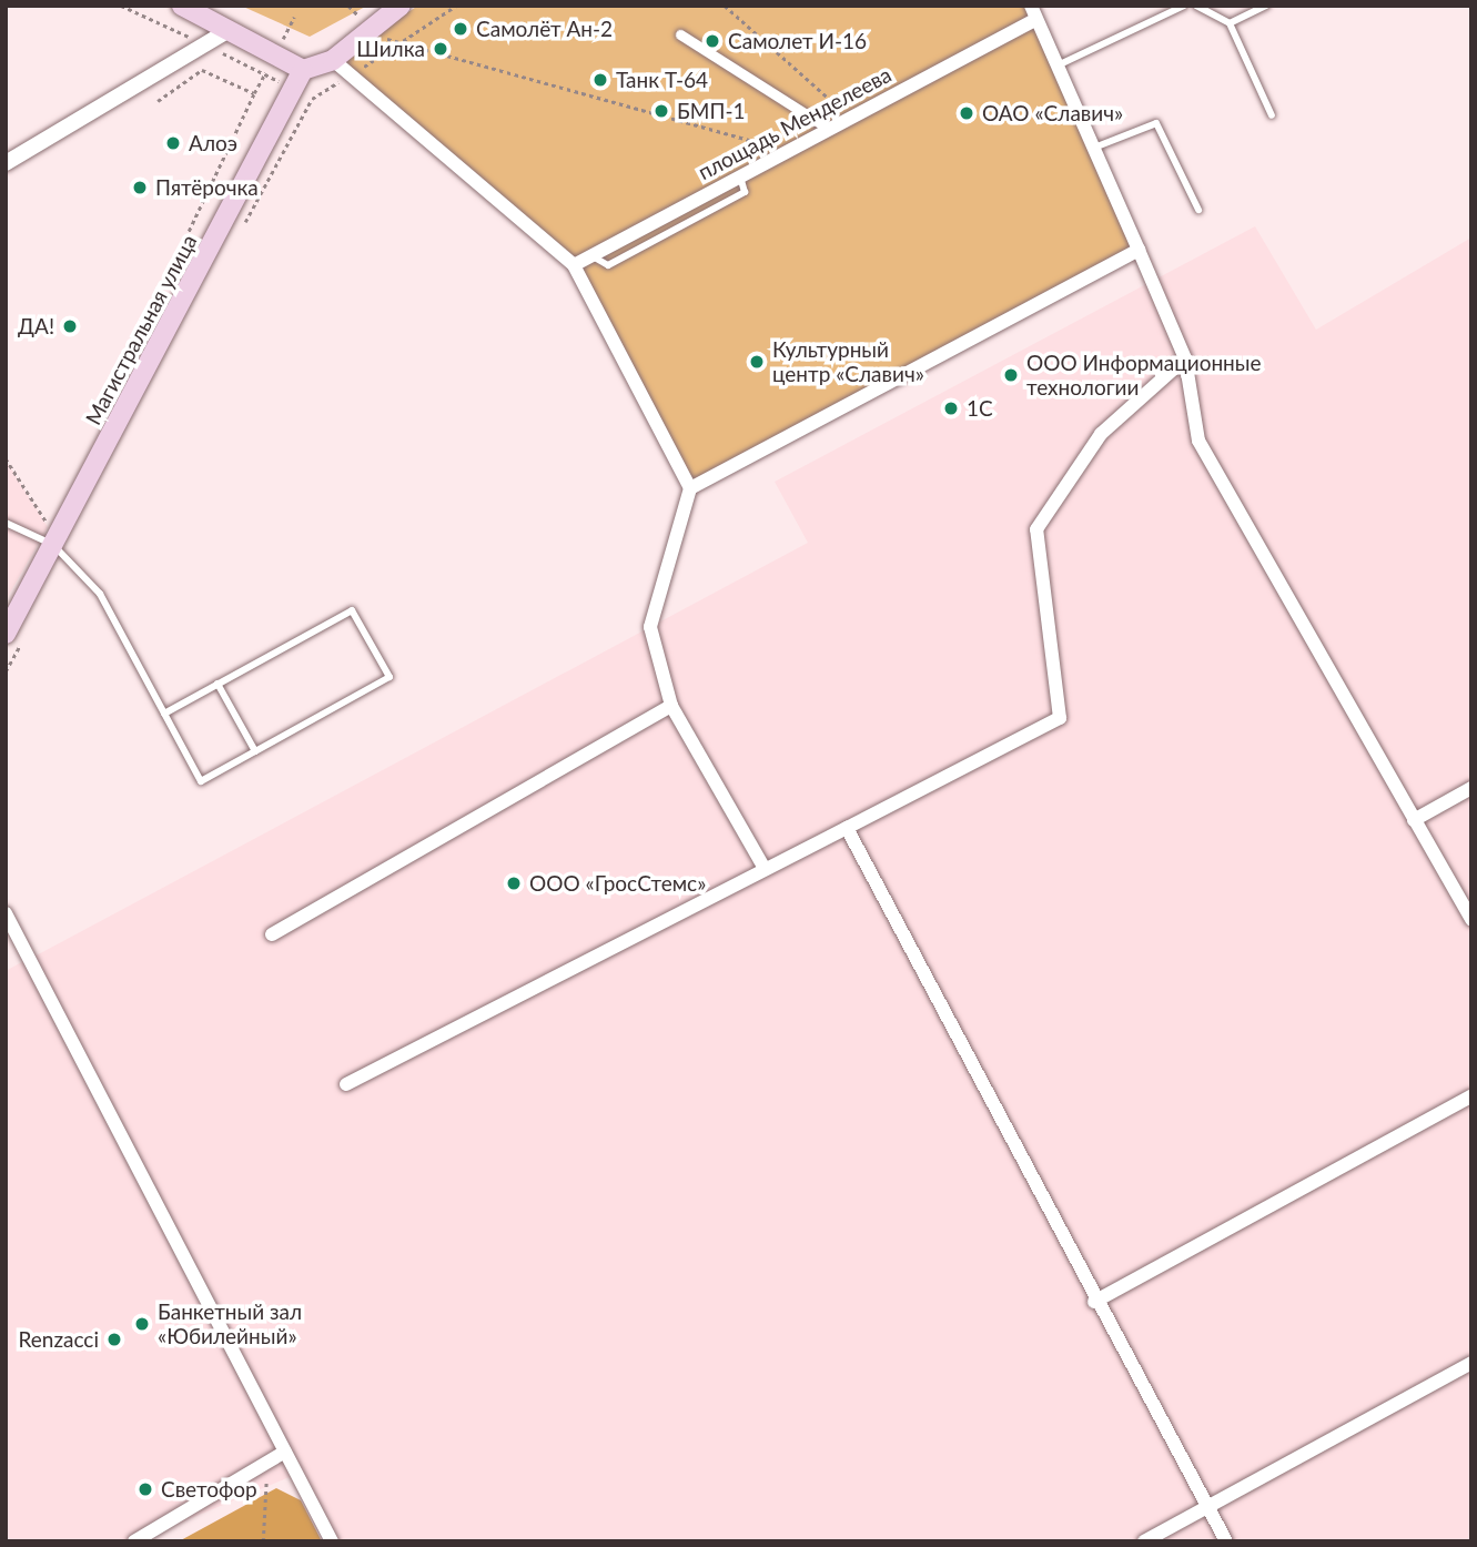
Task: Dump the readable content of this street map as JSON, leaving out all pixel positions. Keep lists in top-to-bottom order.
{
  "streets": {
    "main road": ["Магистральная улица"],
    "street": ["площадь Менделеева"]
  },
  "places": [
    "Самолёт Ан-2",
    "Самолет И-16",
    "Шилка",
    "Танк Т-64",
    "БМП-1",
    "ОАО «Славич»",
    "Алоэ",
    "Пятёрочка",
    "ДА!",
    "Культурный центр «Славич»",
    "ООО Информационные технологии",
    "1С",
    "ООО «ГросСтемс»",
    "Банкетный зал «Юбилейный»",
    "Renzacci",
    "Светофор"
  ]
}
